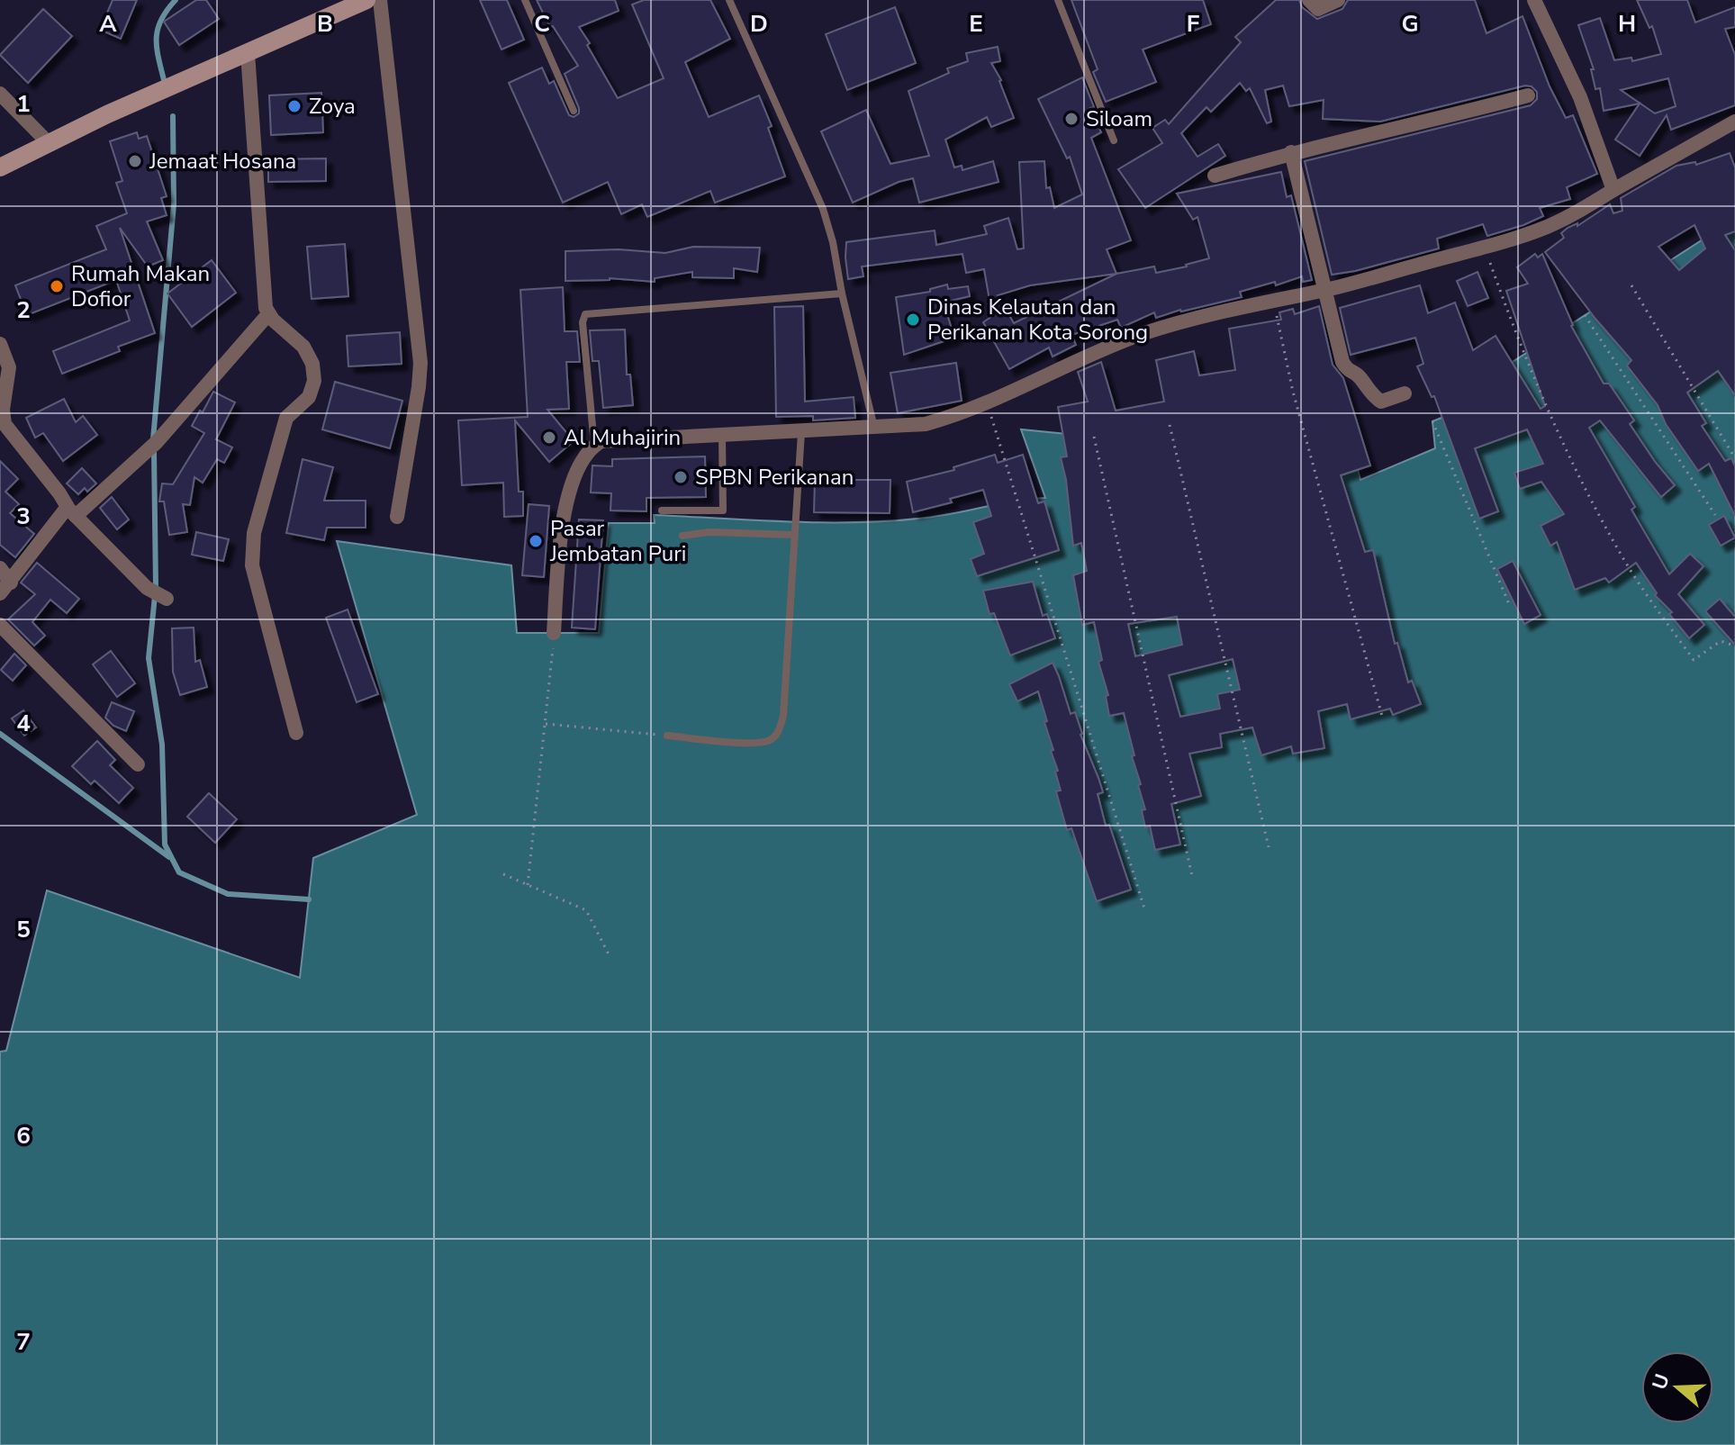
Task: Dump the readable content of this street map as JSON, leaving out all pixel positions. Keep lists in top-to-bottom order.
{
  "places": [
    "Zoya",
    "Siloam",
    "Jemaat Hosana",
    "Rumah Makan Dofior",
    "Dinas Kelautan dan Perikanan Kota Sorong",
    "Al Muhajirin",
    "SPBN Perikanan",
    "Pasar Jembatan Puri"
  ],
  "north": "left",
  "grid": {
    "columns": [
      "A",
      "B",
      "C",
      "D",
      "E",
      "F",
      "G",
      "H"
    ],
    "rows": [
      "1",
      "2",
      "3",
      "4",
      "5",
      "6",
      "7"
    ]
  }
}
